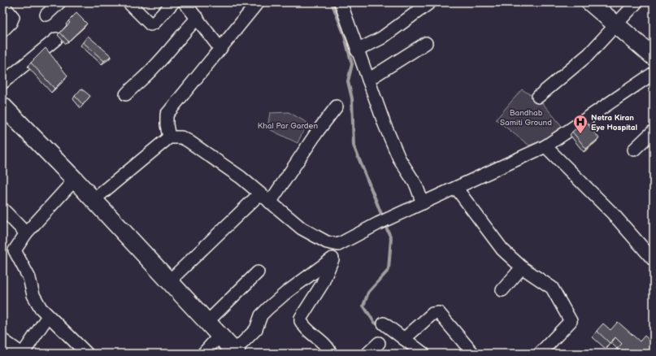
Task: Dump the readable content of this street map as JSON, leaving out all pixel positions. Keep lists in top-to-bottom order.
{
  "parks": ["Bandhab Samiti Ground", "Khal Par Garden"],
  "places": {
    "hospital": ["Netra Kiran Eye Hospital"]
  }
}
